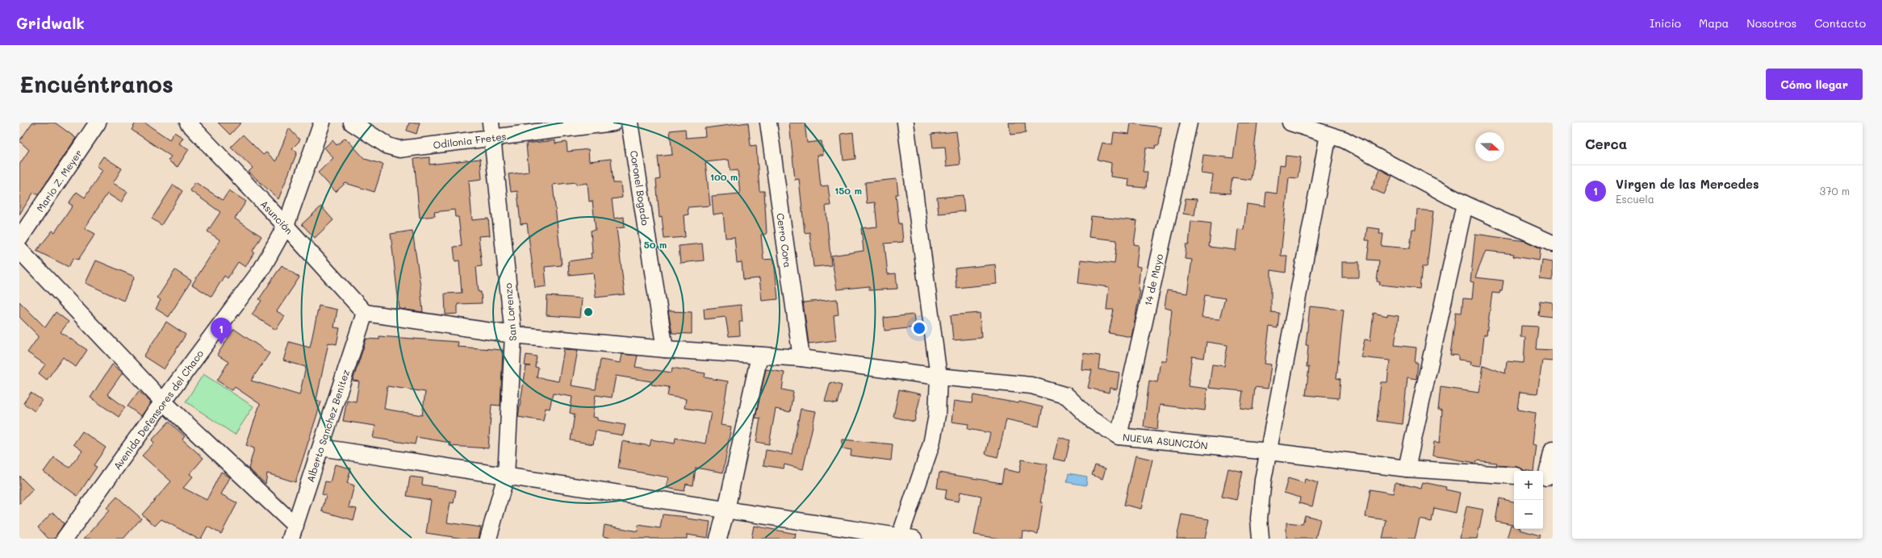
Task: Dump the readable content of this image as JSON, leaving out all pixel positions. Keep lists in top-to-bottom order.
{
  "streets": {
    "street": [
      "Odilonia Fretes",
      "Mario Z. Meyer",
      "Coronel Bogado",
      "Asunción",
      "Cerro Cora",
      "14 de Mayo",
      "San Lorenzo",
      "Avenida Defensores del Chaco",
      "Alberto Sanchez Benitez",
      "NUEVA ASUNCIÓN"
    ]
  },
  "crossings": [
    ["Odilonia Fretes", "San Lorenzo"],
    ["Coronel Bogado", "NUEVA ASUNCIÓN"],
    ["Asunción", "Avenida Defensores del Chaco"],
    ["Asunción", "Alberto Sanchez Benitez"],
    ["Asunción", "NUEVA ASUNCIÓN"],
    ["Cerro Cora", "NUEVA ASUNCIÓN"],
    ["14 de Mayo", "NUEVA ASUNCIÓN"],
    ["San Lorenzo", "NUEVA ASUNCIÓN"],
    ["Alberto Sanchez Benitez", "NUEVA ASUNCIÓN"]
  ],
  "north": "right",
  "page": {
    "header": "Gridwalk",
    "nav": [
      "Inicio",
      "Mapa",
      "Nosotros",
      "Contacto"
    ],
    "buttons": "Cómo llegar",
    "title": "Encuéntranos",
    "heading": "Cerca",
    "list": [
      {
        "mark": "1",
        "name": "Virgen de las Mercedes",
        "note": "Escuela",
        "value": "370 m"
      }
    ],
    "pins": "1",
    "map_buttons": ["+", "−"]
  },
  "rings": ["100 m", "150 m", "50 m"]
}
